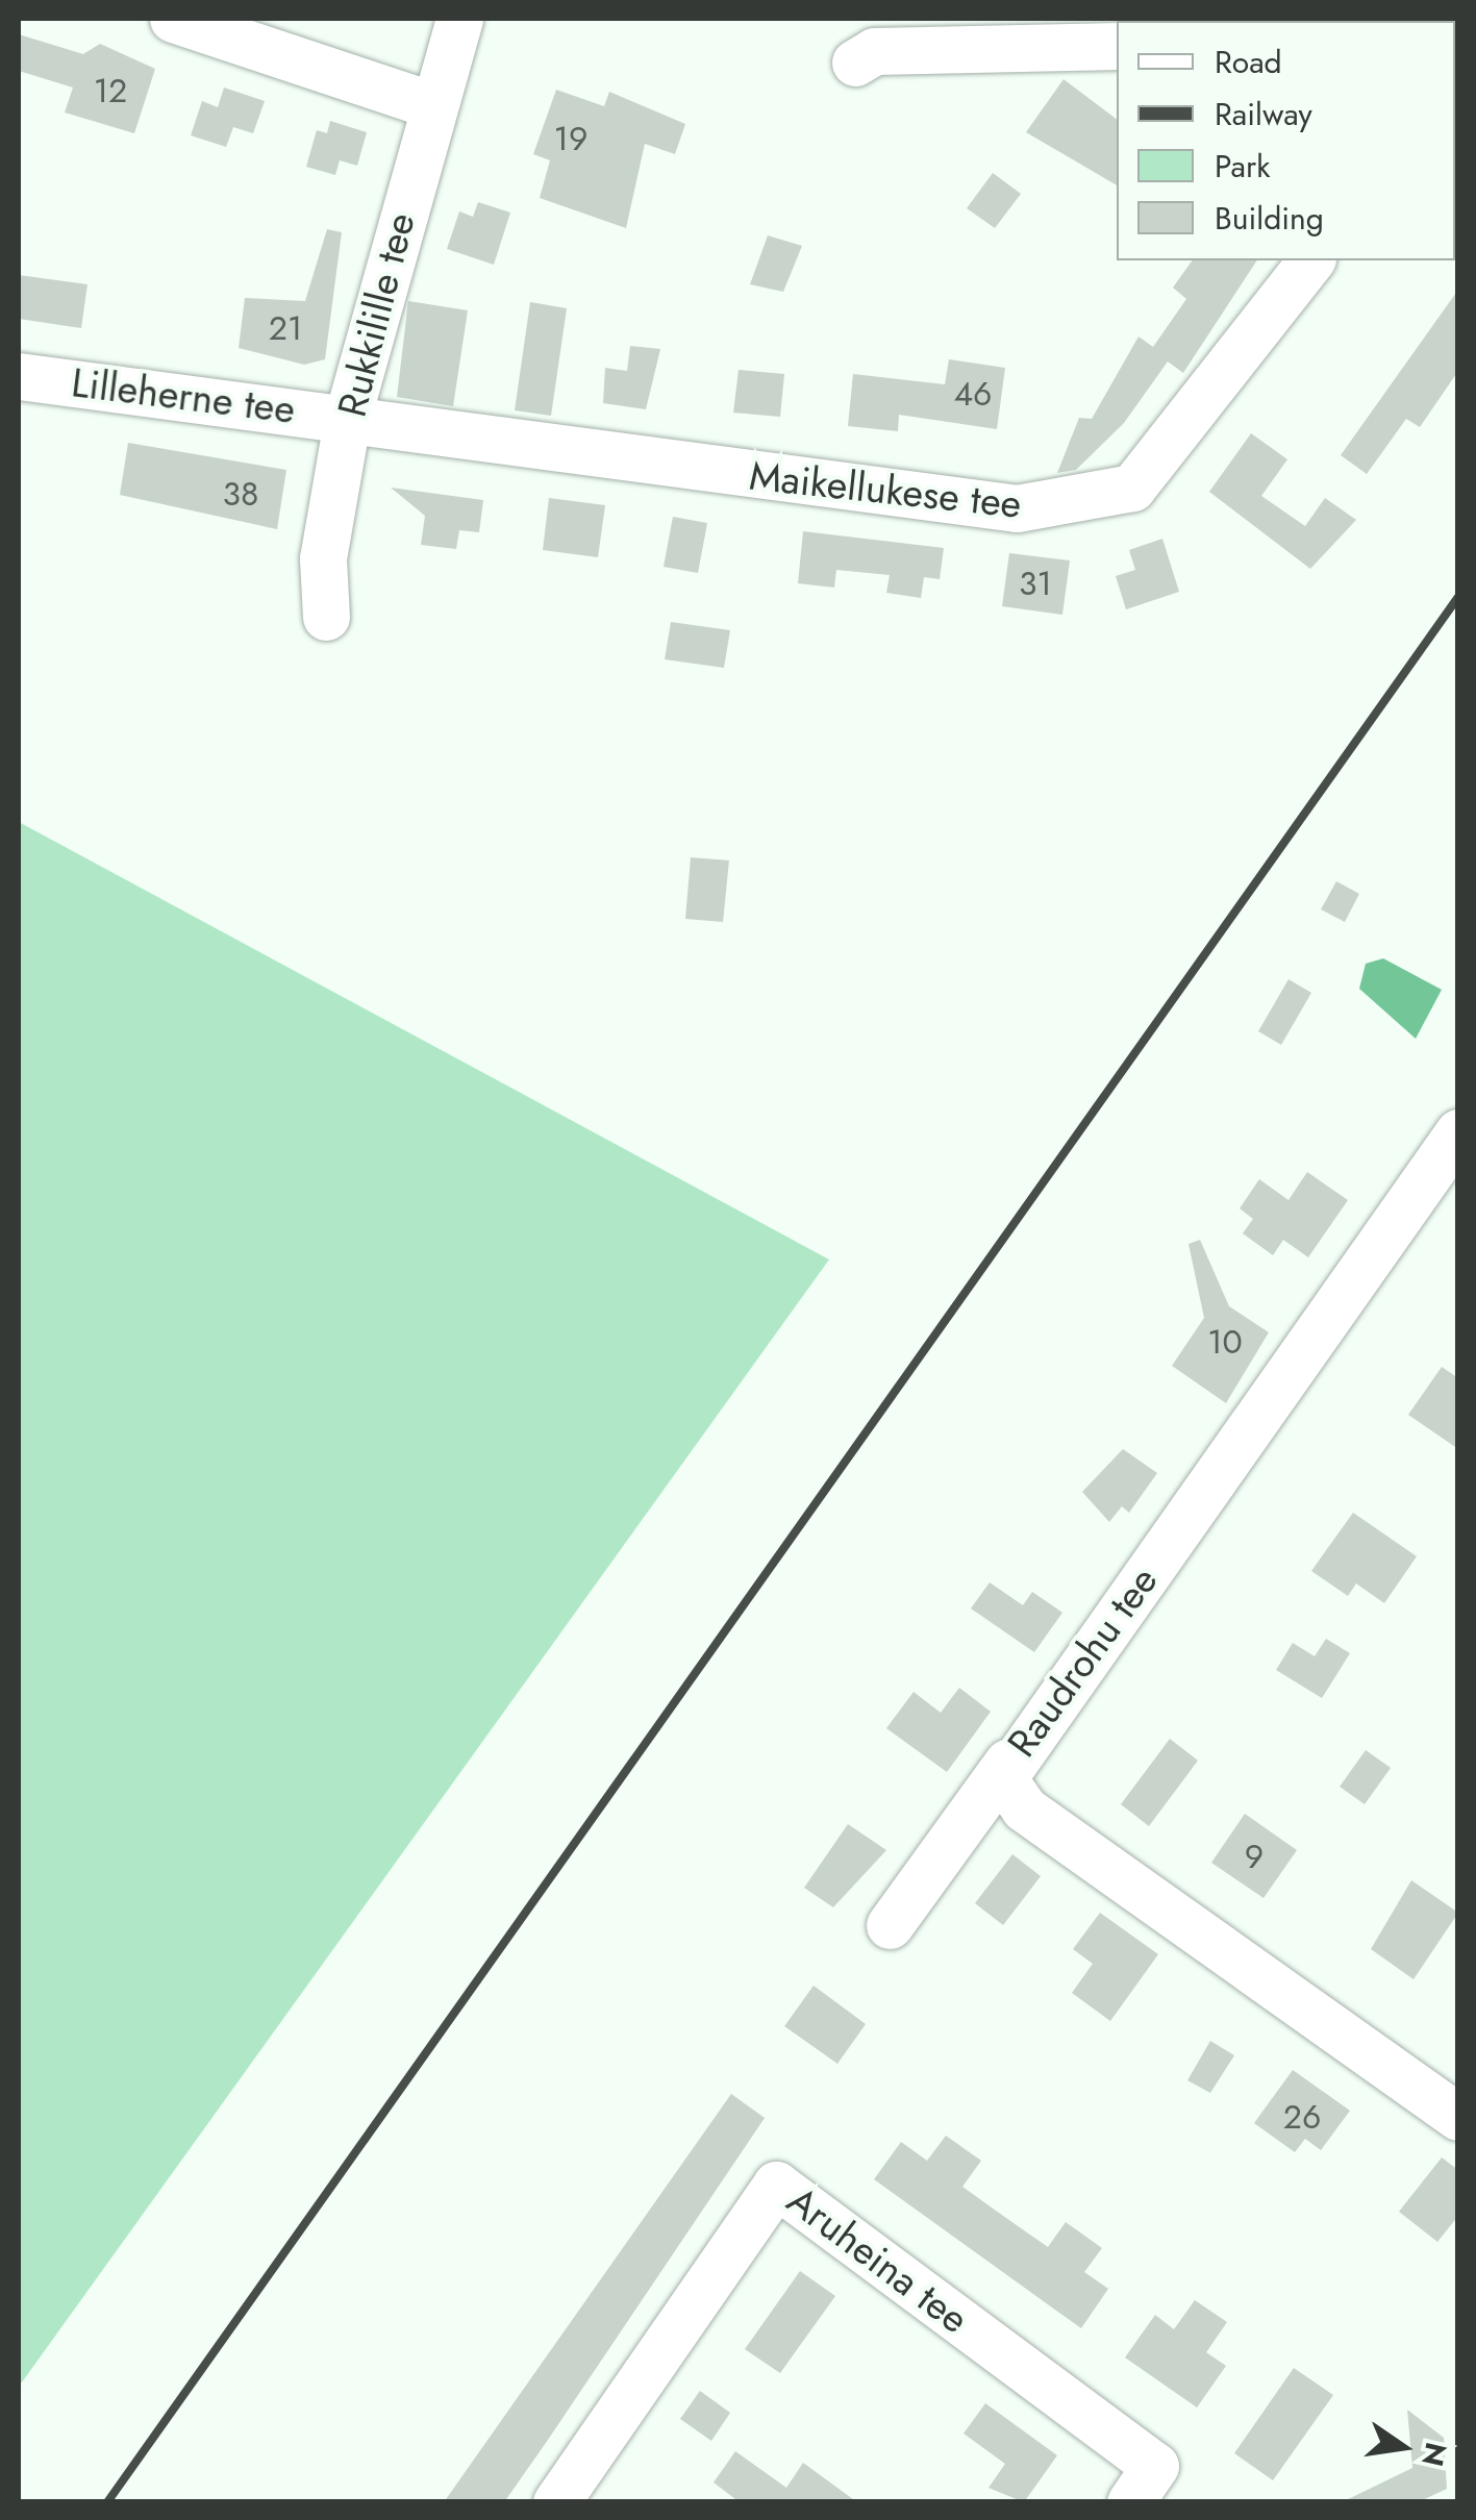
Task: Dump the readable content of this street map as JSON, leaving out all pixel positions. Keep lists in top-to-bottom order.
{
  "streets": {
    "street": [
      "Rukkilille tee",
      "Lilleherne tee",
      "Maikellukese tee",
      "Raudrohu tee",
      "Aruheina tee"
    ]
  },
  "crossings": [
    ["Rukkilille tee", "Lilleherne tee"],
    ["Rukkilille tee", "Maikellukese tee"],
    ["Lilleherne tee", "Maikellukese tee"]
  ],
  "house_numbers": [
    "12",
    "19",
    "21",
    "46",
    "38",
    "31",
    "10",
    "9",
    "26"
  ],
  "legend": [
    "Road",
    "Railway",
    "Park",
    "Building"
  ],
  "north": "right"
}
